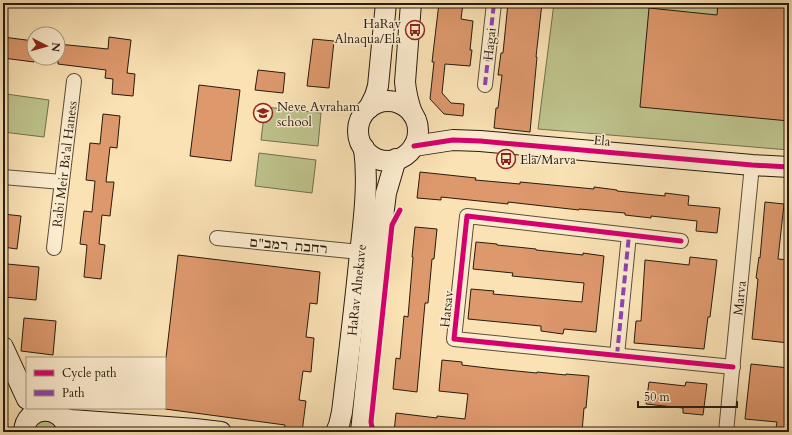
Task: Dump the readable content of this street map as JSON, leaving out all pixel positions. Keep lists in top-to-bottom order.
{
  "streets": {
    "main road": ["Ela", "HaRav Alnekave"],
    "street": [
      "Hagai",
      "Rabi Meir Ba'al Haness",
      "רחבת רמב\"ם",
      "Marva",
      "Hatsav"
    ]
  },
  "crossings": [
    ["Ela", "HaRav Alnekave"],
    ["Ela", "Marva"],
    ["רחבת רמב\"ם", "HaRav Alnekave"],
    ["Marva", "Hatsav"]
  ],
  "places": {
    "bus stop": ["HaRav Alnaqua/Ela", "Ela/Marva"],
    "school or university": ["Neve Avraham school"]
  },
  "legend": ["Cycle path", "Path"],
  "scale_bar": "50 m",
  "north": "right"
}
